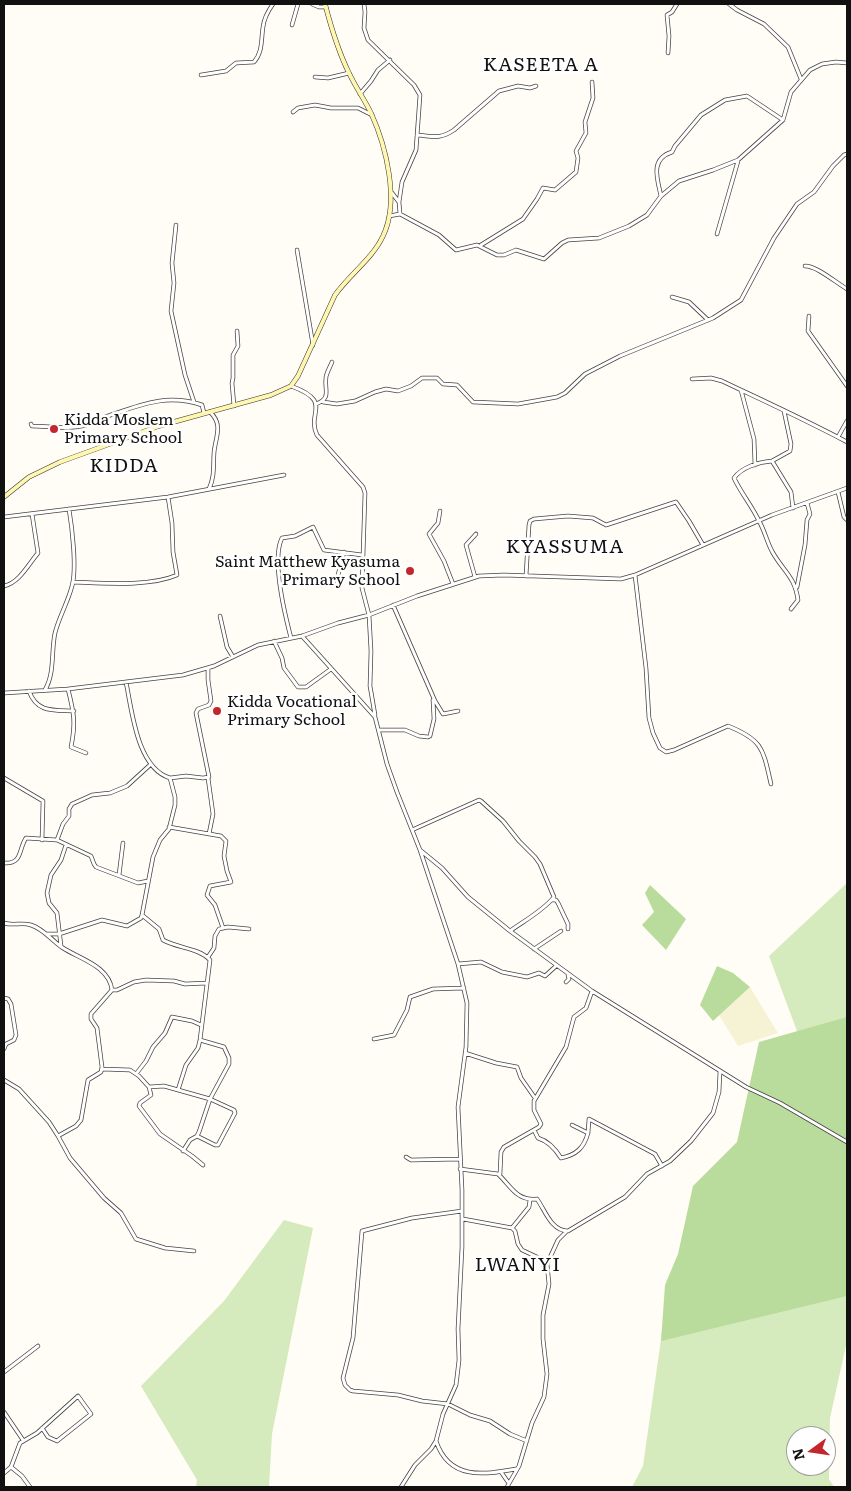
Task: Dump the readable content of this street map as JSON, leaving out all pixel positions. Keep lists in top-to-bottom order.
{
  "districts": [
    "KASEETA A",
    "KIDDA",
    "KYASSUMA",
    "LWANYI"
  ],
  "places": ["Kidda Moslem Primary School", "Saint Matthew Kyasuma Primary School", "Kidda Vocational Primary School"],
  "north": "left"
}
